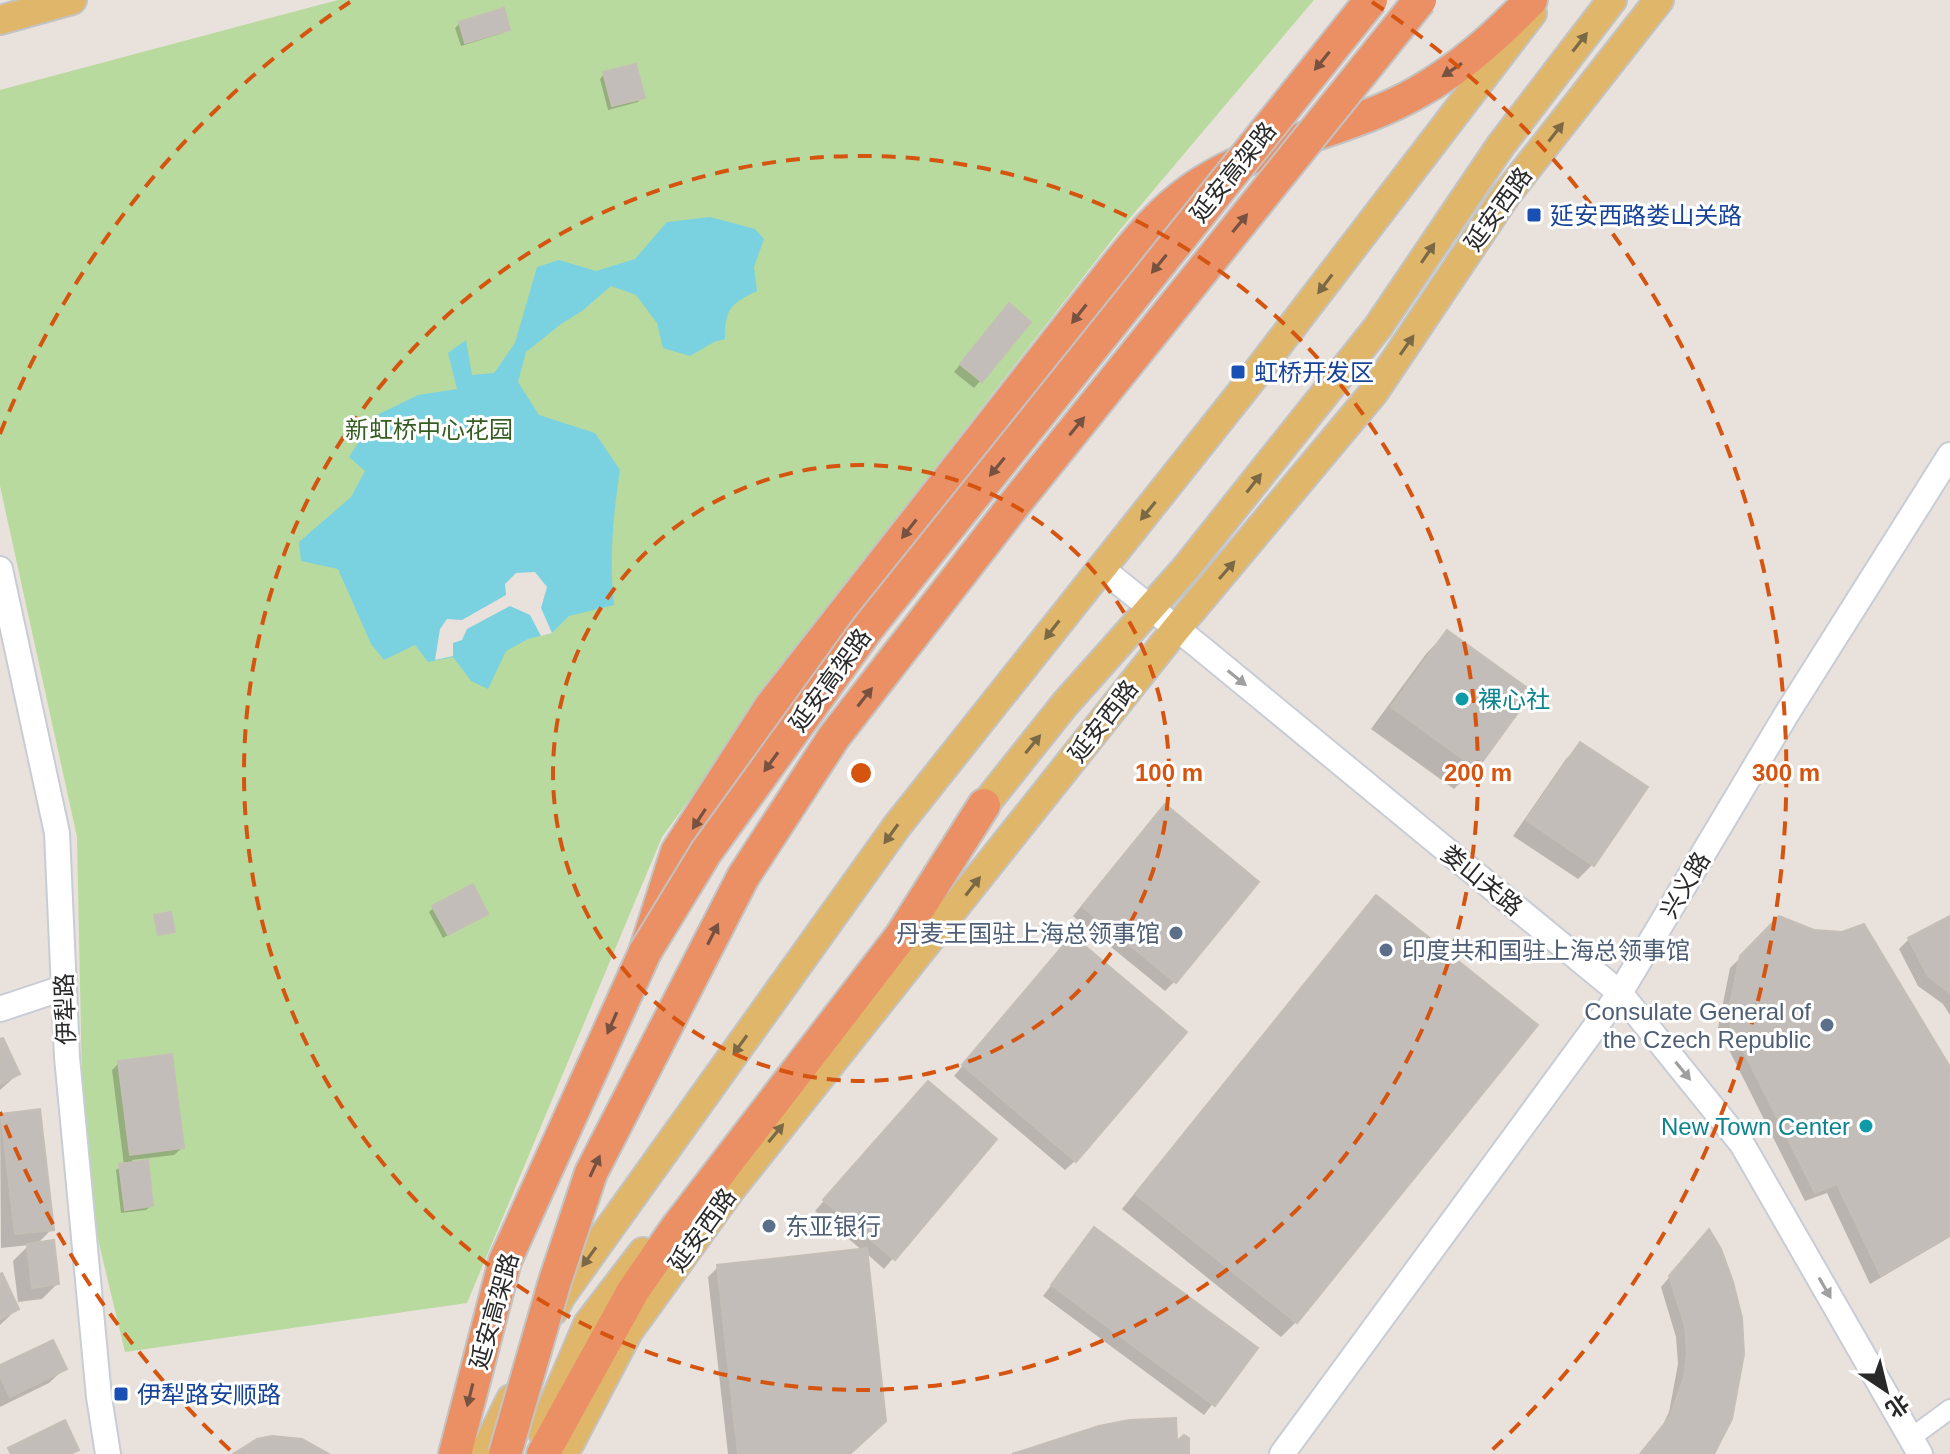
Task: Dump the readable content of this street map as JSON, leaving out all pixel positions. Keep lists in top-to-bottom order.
{
  "streets": {
    "highway": ["延安高架路"],
    "main road": ["延安西路"],
    "street": ["娄山关路", "兴义路", "伊犁路"]
  },
  "crossings": [
    ["延安西路", "娄山关路"],
    ["娄山关路", "兴义路"]
  ],
  "one_way": ["娄山关路"],
  "parks": ["新虹桥中心花园"],
  "places": {
    "transit": ["延安西路娄山关路", "虹桥开发区", "伊犁路安顺路"],
    "other": [
      "裸心社",
      "丹麦王国驻上海总领事馆",
      "印度共和国驻上海总领事馆",
      "Consulate General of the Czech Republic",
      "New Town Center",
      "东亚银行"
    ]
  },
  "north": "bottom right",
  "rings": ["100 m", "200 m", "300 m"]
}
